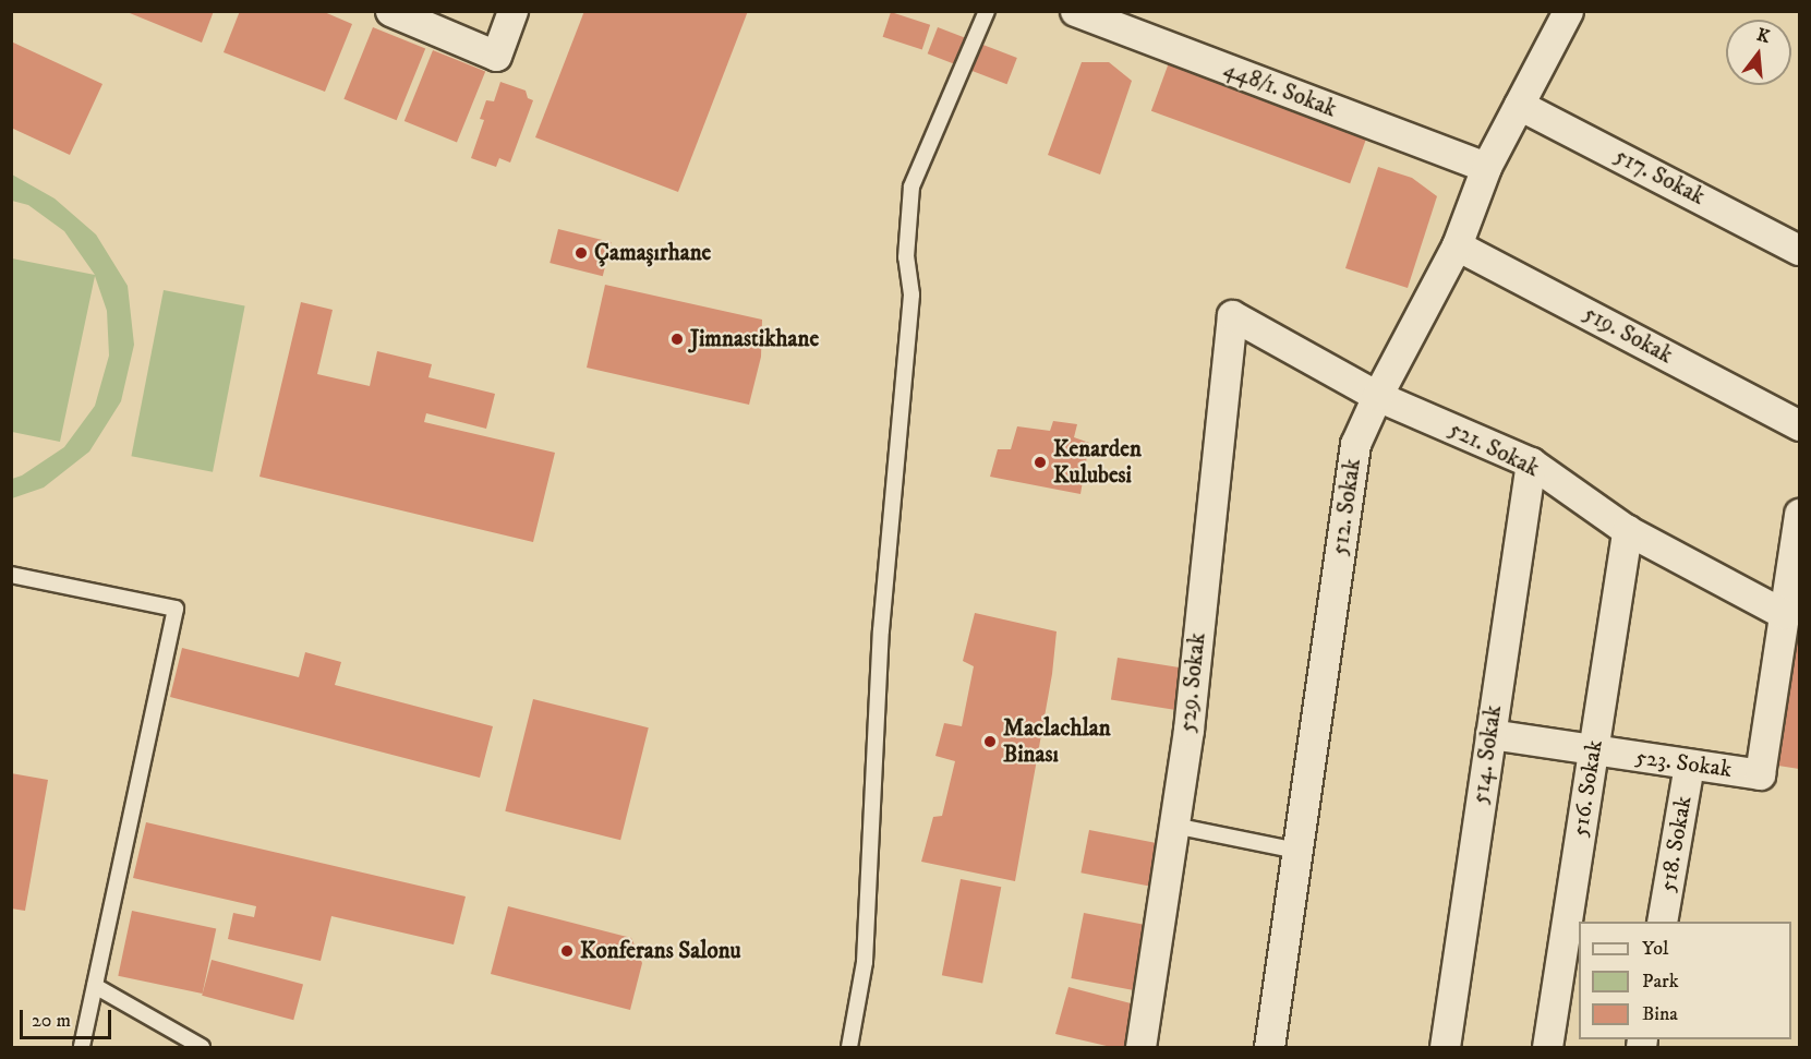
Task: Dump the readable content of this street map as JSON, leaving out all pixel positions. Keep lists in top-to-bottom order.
{
  "streets": {
    "street": [
      "448/1. Sokak",
      "517. Sokak",
      "519. Sokak",
      "521. Sokak",
      "512. Sokak",
      "529. Sokak",
      "514. Sokak",
      "523. Sokak",
      "516. Sokak",
      "518. Sokak"
    ]
  },
  "crossings": [
    ["448/1. Sokak", "512. Sokak"],
    ["517. Sokak", "512. Sokak"],
    ["519. Sokak", "512. Sokak"],
    ["521. Sokak", "512. Sokak"],
    ["521. Sokak", "529. Sokak"],
    ["521. Sokak", "514. Sokak"],
    ["521. Sokak", "523. Sokak"],
    ["521. Sokak", "516. Sokak"],
    ["514. Sokak", "523. Sokak"],
    ["523. Sokak", "516. Sokak"],
    ["523. Sokak", "518. Sokak"]
  ],
  "places": [
    "Çamaşırhane",
    "Jimnastikhane",
    "Kenarden Kulubesi",
    "Maclachlan Binası",
    "Konferans Salonu"
  ],
  "legend": ["Yol", "Park", "Bina"],
  "scale_bar": "20 m",
  "north": "top"
}
